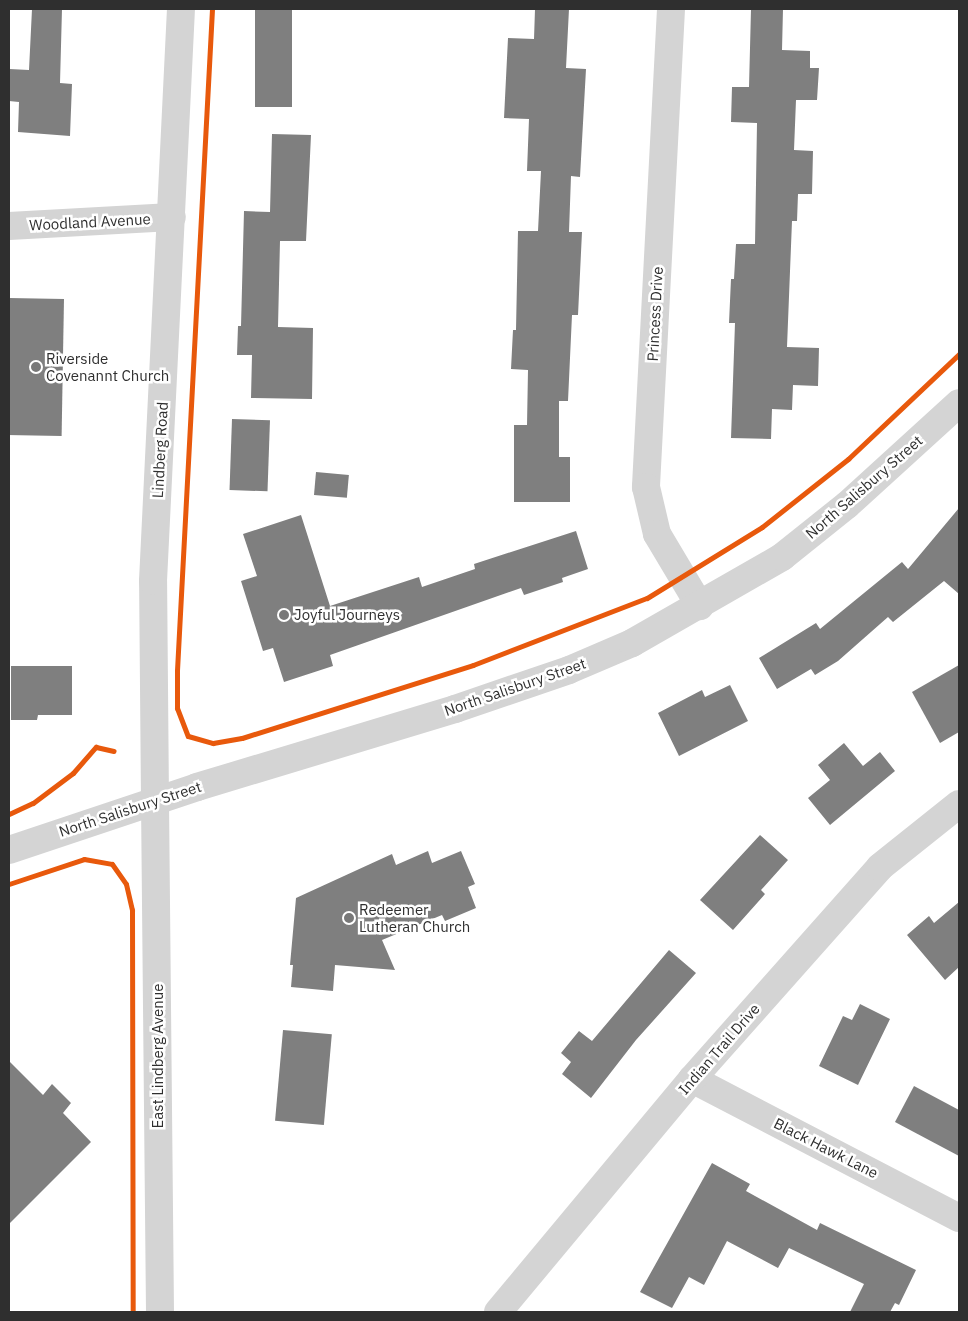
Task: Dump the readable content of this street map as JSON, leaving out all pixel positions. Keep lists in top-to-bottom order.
{
  "streets": {
    "street": [
      "Woodland Avenue",
      "Princess Drive",
      "Lindberg Road",
      "North Salisbury Street",
      "Indian Trail Drive",
      "East Lindberg Avenue",
      "Black Hawk Lane"
    ]
  },
  "crossings": [
    ["Woodland Avenue", "Lindberg Road"],
    ["Princess Drive", "North Salisbury Street"],
    ["Lindberg Road", "North Salisbury Street"],
    ["Lindberg Road", "East Lindberg Avenue"],
    ["North Salisbury Street", "East Lindberg Avenue"],
    ["Indian Trail Drive", "Black Hawk Lane"]
  ],
  "places": ["Riverside Covenannt Church", "Joyful Journeys", "Redeemer Lutheran Church"]
}
